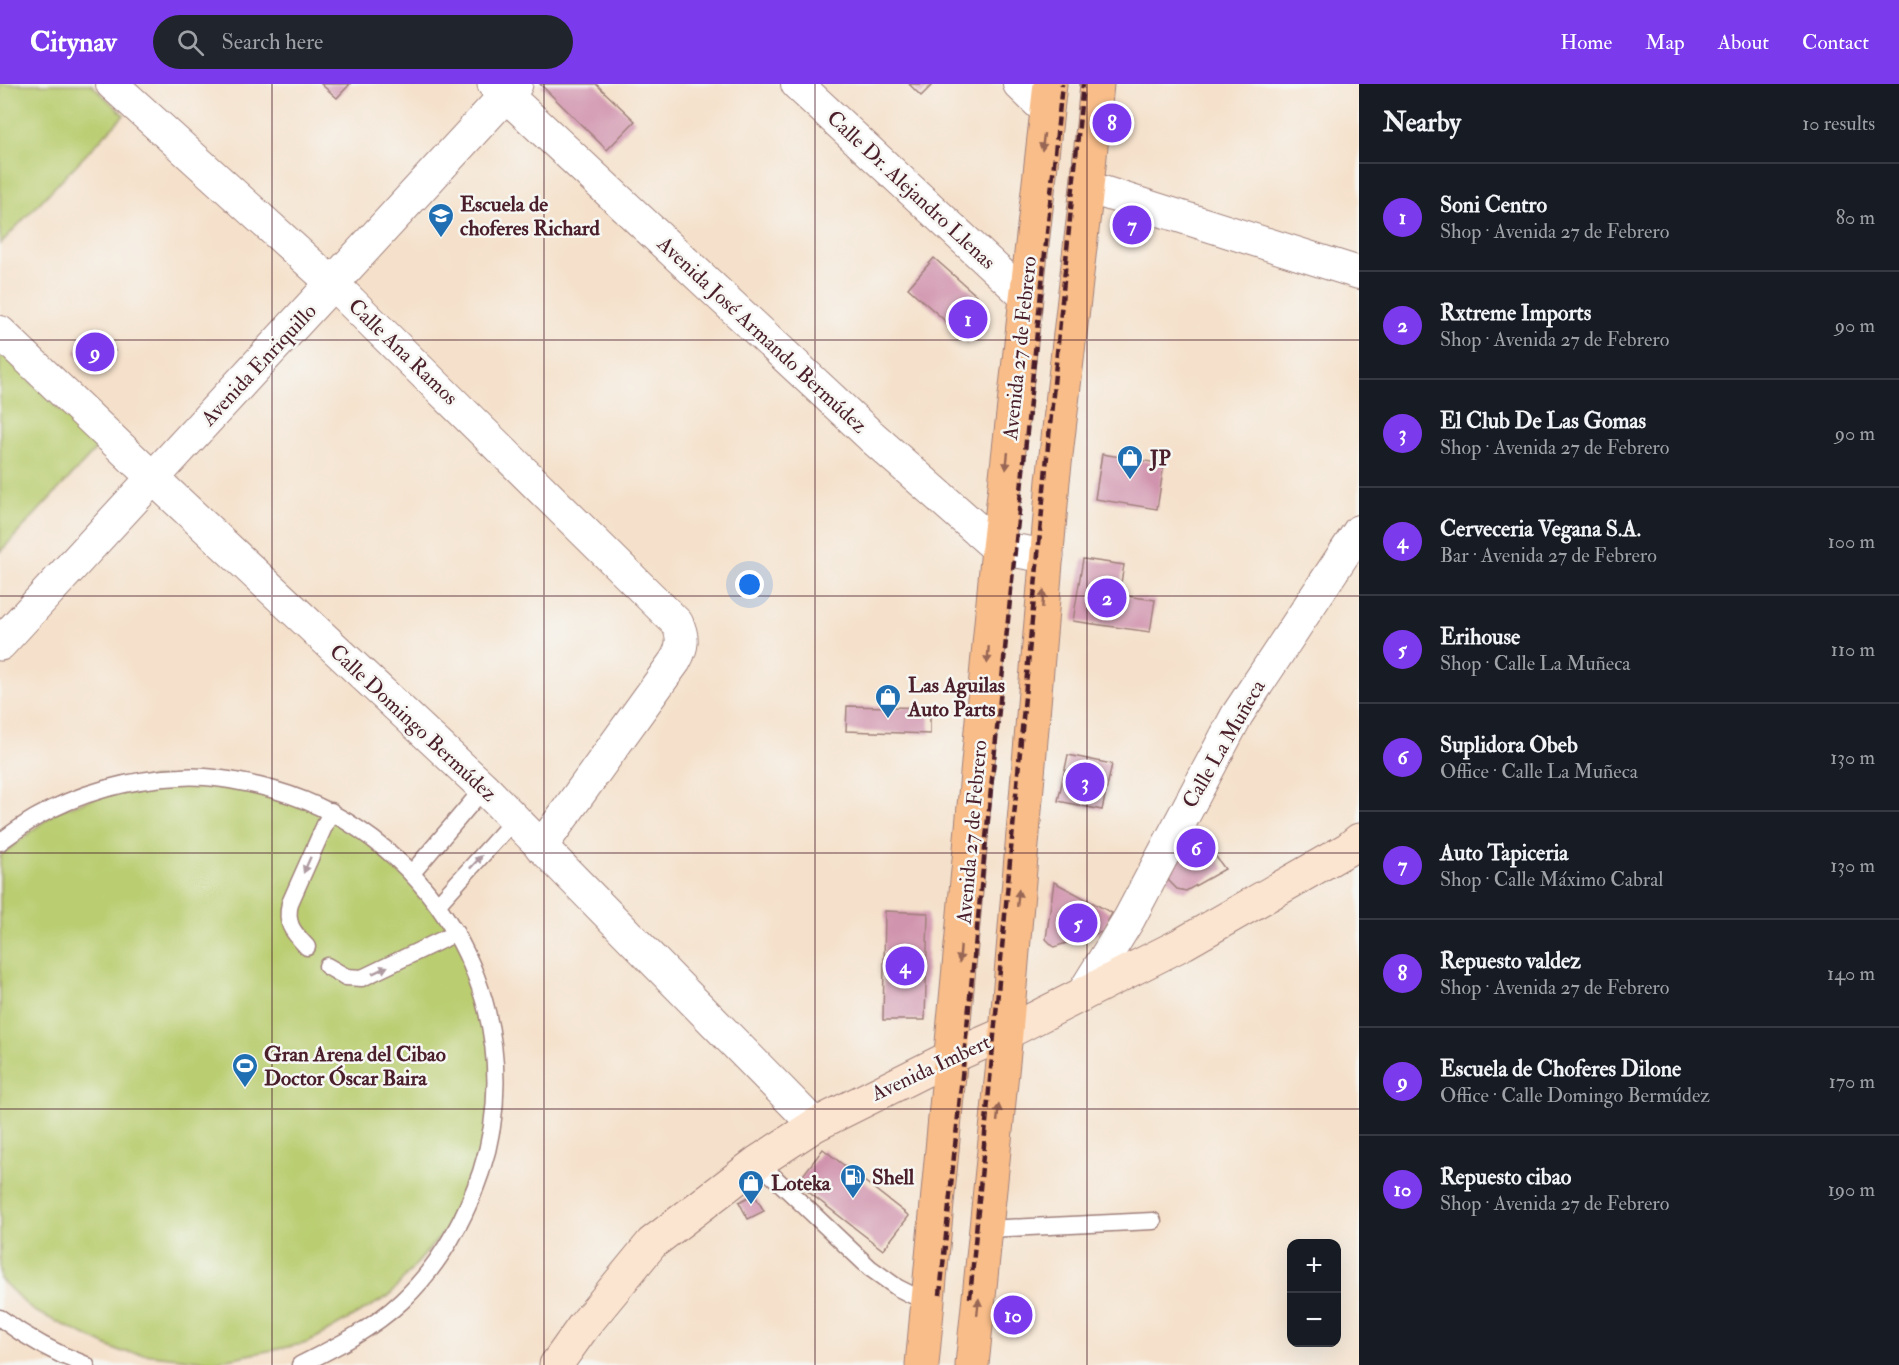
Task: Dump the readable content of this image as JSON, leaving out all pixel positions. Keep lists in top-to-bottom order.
{
  "streets": {
    "main road": ["Avenida 27 de Febrero", "Avenida Imbert"],
    "street": [
      "Calle Dr. Alejandro Llenas",
      "Avenida José Armando Bermúdez",
      "Calle Ana Ramos",
      "Avenida Enriquillo",
      "Calle Domingo Bermúdez",
      "Calle La Muñeca"
    ]
  },
  "crossings": [
    ["Calle Dr. Alejandro Llenas", "Avenida 27 de Febrero"],
    ["Avenida José Armando Bermúdez", "Avenida 27 de Febrero"],
    ["Avenida José Armando Bermúdez", "Avenida Enriquillo"],
    ["Avenida 27 de Febrero", "Avenida Imbert"],
    ["Calle Ana Ramos", "Avenida Enriquillo"],
    ["Calle Ana Ramos", "Calle Domingo Bermúdez"],
    ["Avenida Enriquillo", "Calle Domingo Bermúdez"],
    ["Calle Domingo Bermúdez", "Avenida Imbert"],
    ["Calle La Muñeca", "Avenida Imbert"]
  ],
  "places": {
    "school or university": ["Escuela de choferes Richard"],
    "shop": ["JP", "Las Aguilas Auto Parts", "Loteka"],
    "sports": ["Gran Arena del Cibao Doctor Óscar Baira"],
    "fuel station": ["Shell"]
  },
  "page": {
    "header": "Citynav",
    "search": "Search here",
    "nav": [
      "Home",
      "Map",
      "About",
      "Contact"
    ],
    "heading": ["Nearby", "10 results"],
    "pins": [
      "8",
      "7",
      "1",
      "9",
      "2",
      "3",
      "6",
      "5",
      "4",
      "10"
    ],
    "list": [
      {
        "mark": "1",
        "name": "Soni Centro",
        "note": "Shop · Avenida 27 de Febrero",
        "value": "80 m"
      },
      {
        "mark": "2",
        "name": "Rxtreme Imports",
        "note": "Shop · Avenida 27 de Febrero",
        "value": "90 m"
      },
      {
        "mark": "3",
        "name": "El Club De Las Gomas",
        "note": "Shop · Avenida 27 de Febrero",
        "value": "90 m"
      },
      {
        "mark": "4",
        "name": "Cerveceria Vegana S.A.",
        "note": "Bar · Avenida 27 de Febrero",
        "value": "100 m"
      },
      {
        "mark": "5",
        "name": "Erihouse",
        "note": "Shop · Calle La Muñeca",
        "value": "110 m"
      },
      {
        "mark": "6",
        "name": "Suplidora Obeb",
        "note": "Office · Calle La Muñeca",
        "value": "130 m"
      },
      {
        "mark": "7",
        "name": "Auto Tapiceria",
        "note": "Shop · Calle Máximo Cabral",
        "value": "130 m"
      },
      {
        "mark": "8",
        "name": "Repuesto valdez",
        "note": "Shop · Avenida 27 de Febrero",
        "value": "140 m"
      },
      {
        "mark": "9",
        "name": "Escuela de Choferes Dilone",
        "note": "Office · Calle Domingo Bermúdez",
        "value": "170 m"
      },
      {
        "mark": "10",
        "name": "Repuesto cibao",
        "note": "Shop · Avenida 27 de Febrero",
        "value": "190 m"
      }
    ],
    "map_buttons": ["+", "−"]
  }
}
